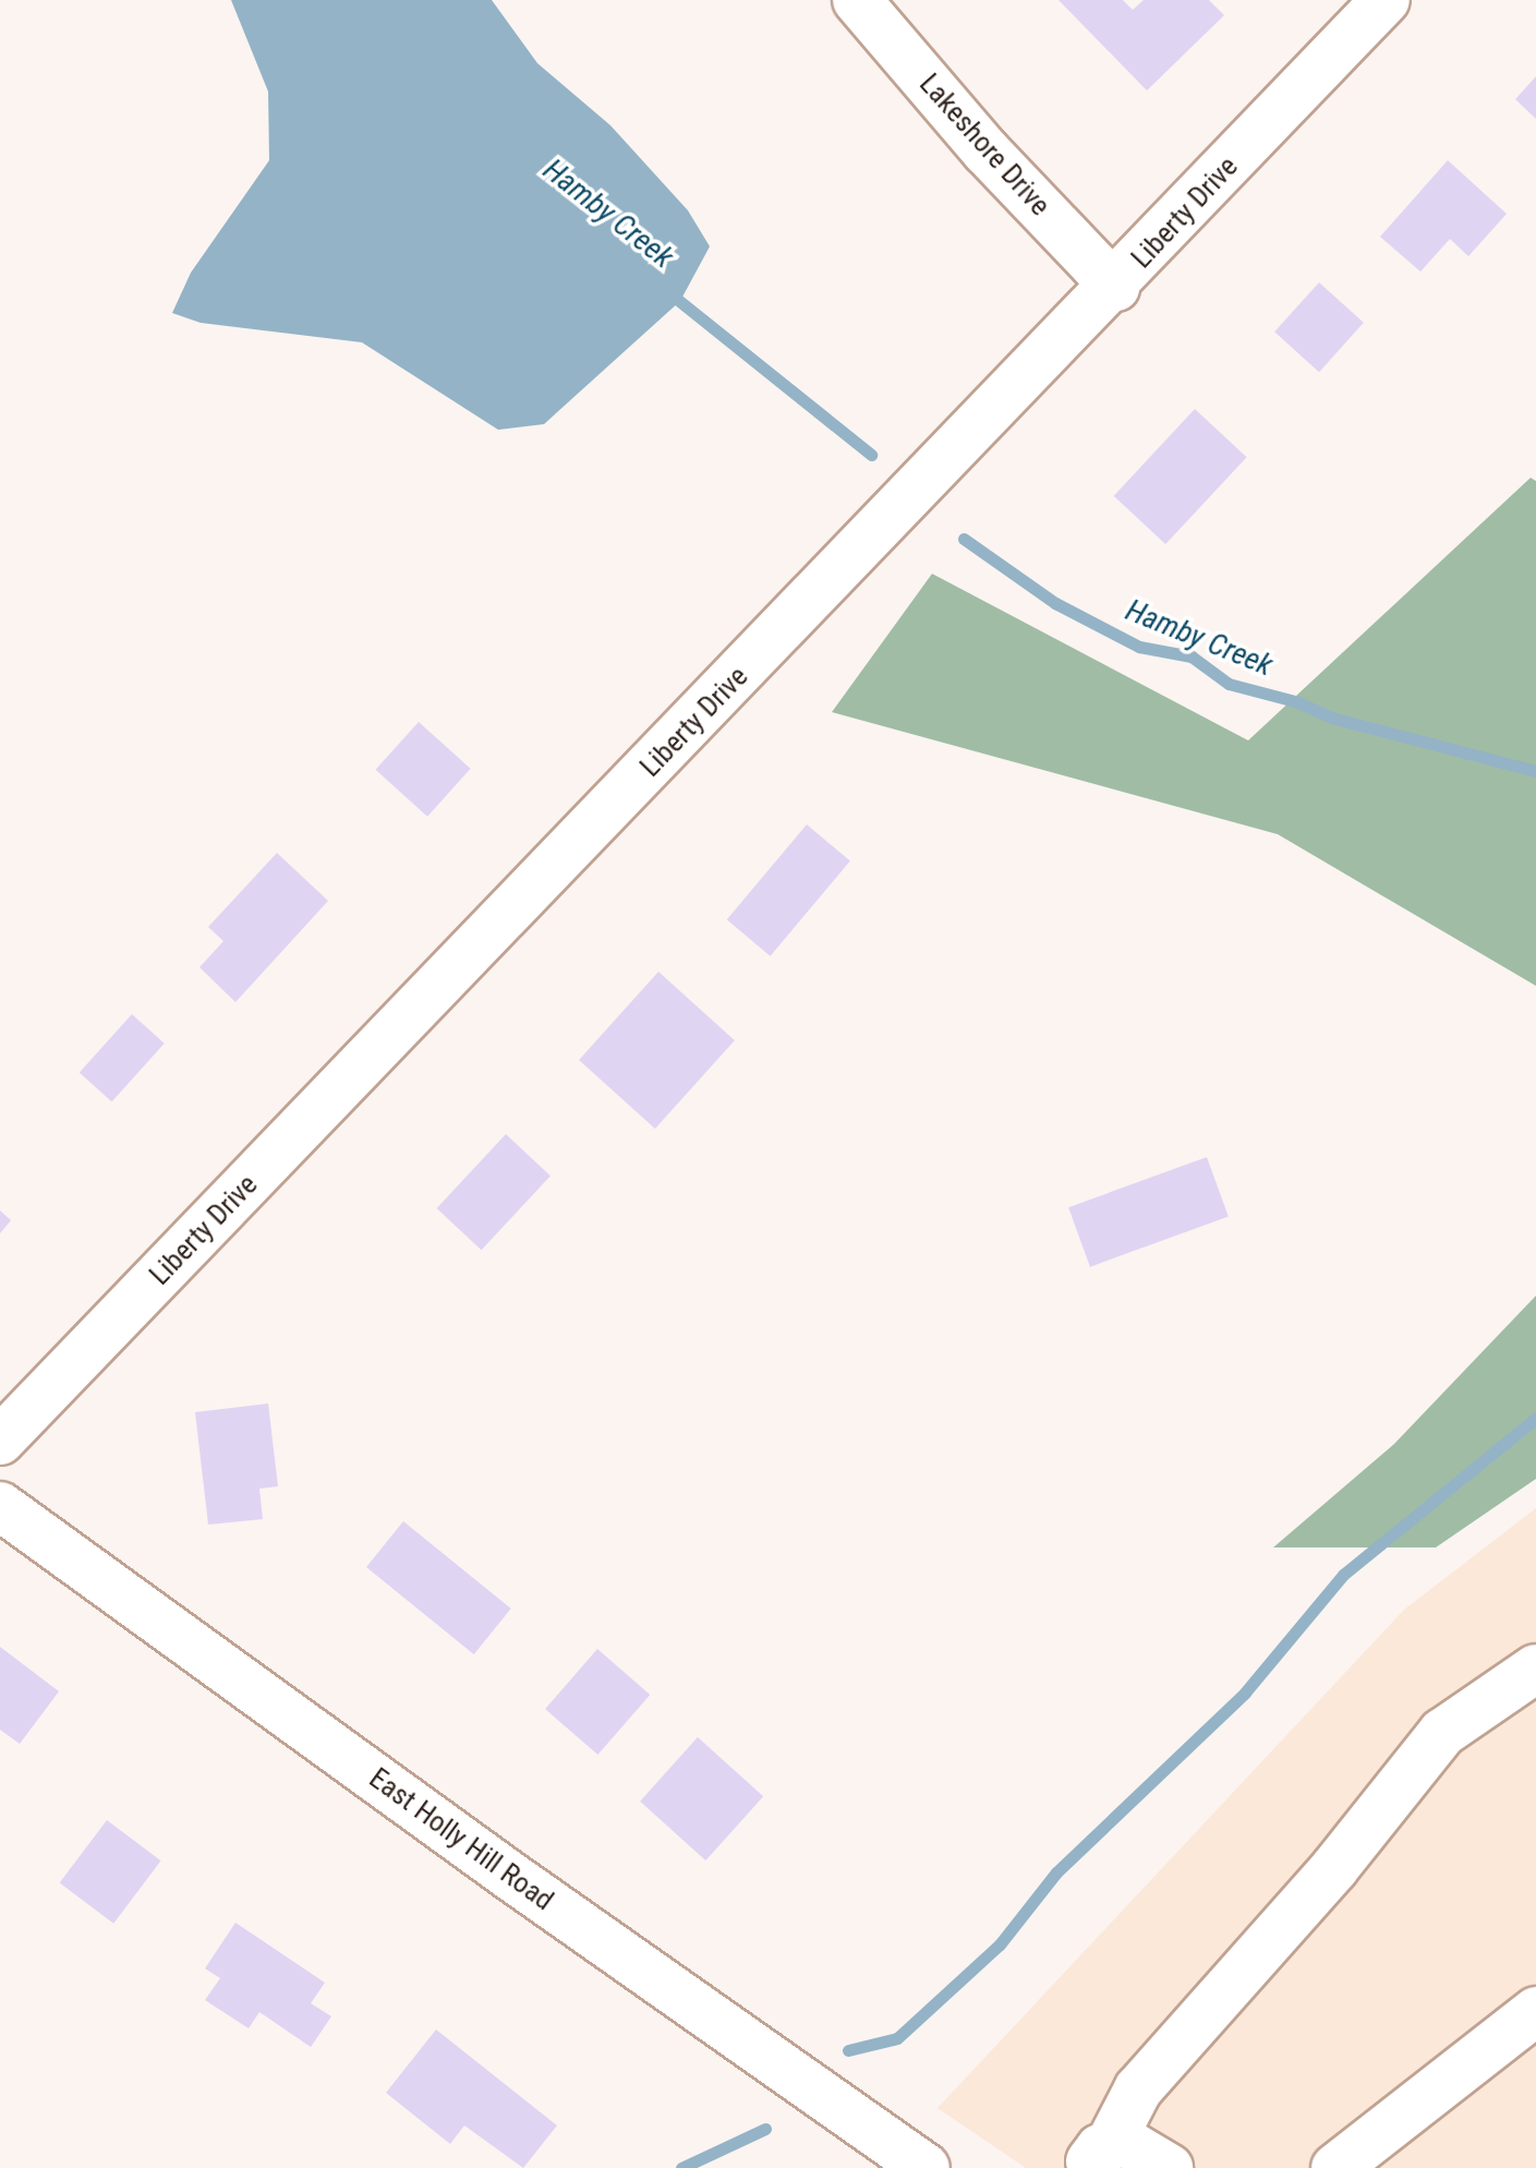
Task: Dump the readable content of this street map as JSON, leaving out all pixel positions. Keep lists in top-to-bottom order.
{
  "streets": {
    "street": ["Lakeshore Drive", "Liberty Drive", "East Holly Hill Road"]
  },
  "crossings": [
    ["Lakeshore Drive", "Liberty Drive"]
  ],
  "water": ["Hamby Creek"]
}
